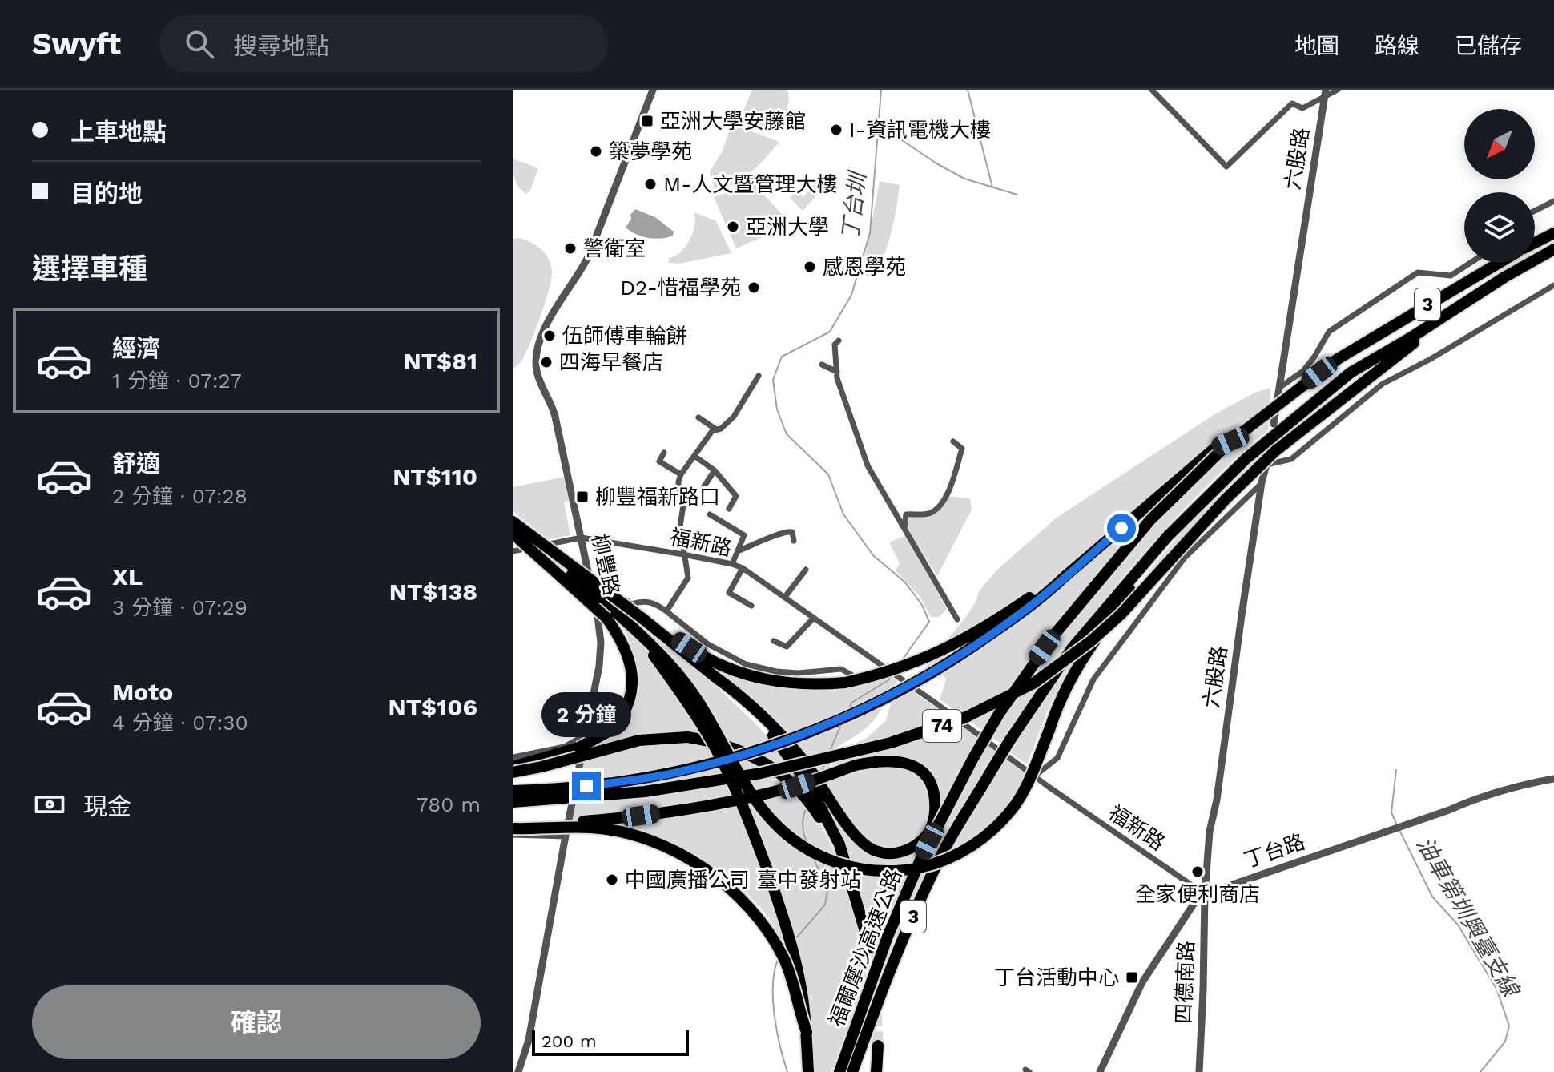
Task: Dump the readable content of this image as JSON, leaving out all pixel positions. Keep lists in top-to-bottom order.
{
  "streets": {
    "highway": ["3", "74", "福爾摩沙高速公路"],
    "street": [
      "六股路",
      "福新路",
      "柳豐路",
      "丁台路",
      "四德南路"
    ]
  },
  "crossings": [
    ["六股路", "福新路"],
    ["六股路", "丁台路"],
    ["六股路", "四德南路"],
    ["福新路", "柳豐路"],
    ["福新路", "丁台路"],
    ["福新路", "四德南路"],
    ["74", "福爾摩沙高速公路"],
    ["丁台路", "四德南路"]
  ],
  "water": ["丁台圳", "油車第圳興臺支線"],
  "places": {
    "transit": ["亞洲大學安藤館", "柳豐福新路口", "丁台活動中心"],
    "other": [
      "I-資訊電機大樓",
      "築夢學苑",
      "M-人文暨管理大樓",
      "亞洲大學",
      "警衛室",
      "感恩學苑",
      "D2-惜福學苑",
      "伍師傅車輪餅",
      "四海早餐店",
      "全家便利商店",
      "中國廣播公司 臺中發射站"
    ]
  },
  "scale_bar": "200 m",
  "north": "bottom left",
  "page": {
    "header": "Swyft",
    "search": "搜尋地點",
    "nav": ["地圖", "路線", "已儲存"],
    "banner": ["上車地點", "目的地"],
    "heading": "選擇車種",
    "list": [
      {
        "name": "經濟",
        "note": "1 分鐘 · 07:27",
        "value": "NT$81"
      },
      {
        "name": "舒適",
        "note": "2 分鐘 · 07:28",
        "value": "NT$110"
      },
      {
        "name": "XL",
        "note": "3 分鐘 · 07:29",
        "value": "NT$138"
      },
      {
        "name": "Moto",
        "note": "4 分鐘 · 07:30",
        "value": "NT$106"
      }
    ],
    "bubble": "2 分鐘",
    "pay": ["現金", "780 m"],
    "buttons": "確認",
    "scale": "200 m"
  }
}
